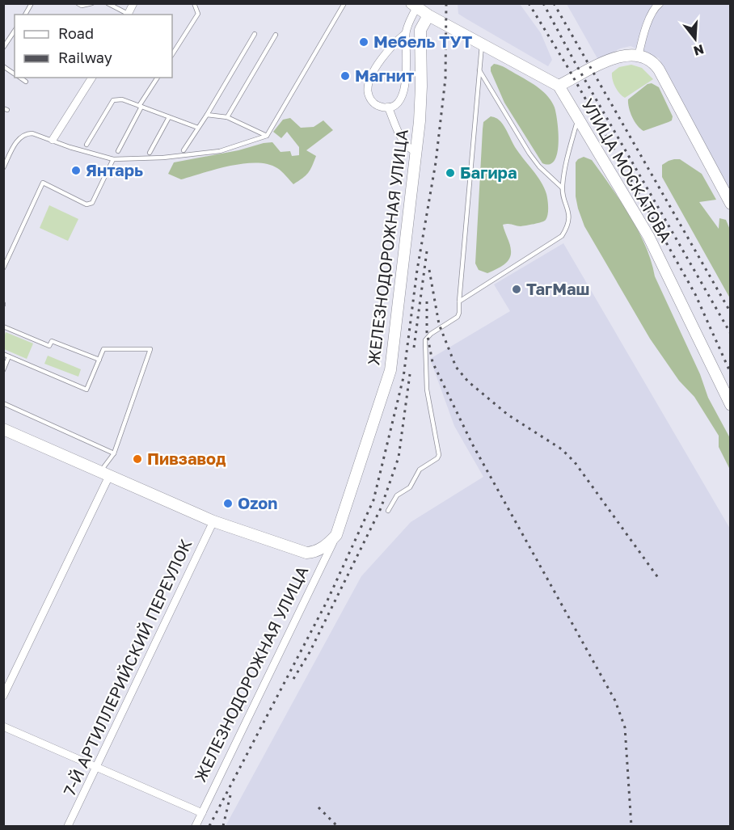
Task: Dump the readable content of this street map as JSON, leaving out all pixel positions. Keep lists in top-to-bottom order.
{
  "streets": {
    "street": ["УЛИЦА МОСКАТОВА", "ЖЕЛЕЗНОДОРОЖНАЯ УЛИЦА", "7-Й АРТИЛЛЕРИЙСКИЙ ПЕРЕУЛОК"]
  },
  "crossings": [
    ["ЖЕЛЕЗНОДОРОЖНАЯ УЛИЦА", "7-Й АРТИЛЛЕРИЙСКИЙ ПЕРЕУЛОК"]
  ],
  "places": [
    "Мебель ТУТ",
    "Магнит",
    "Янтарь",
    "Багира",
    "ТагМаш",
    "Пивзавод",
    "Ozon"
  ],
  "legend": ["Road", "Railway"],
  "north": "bottom"
}
